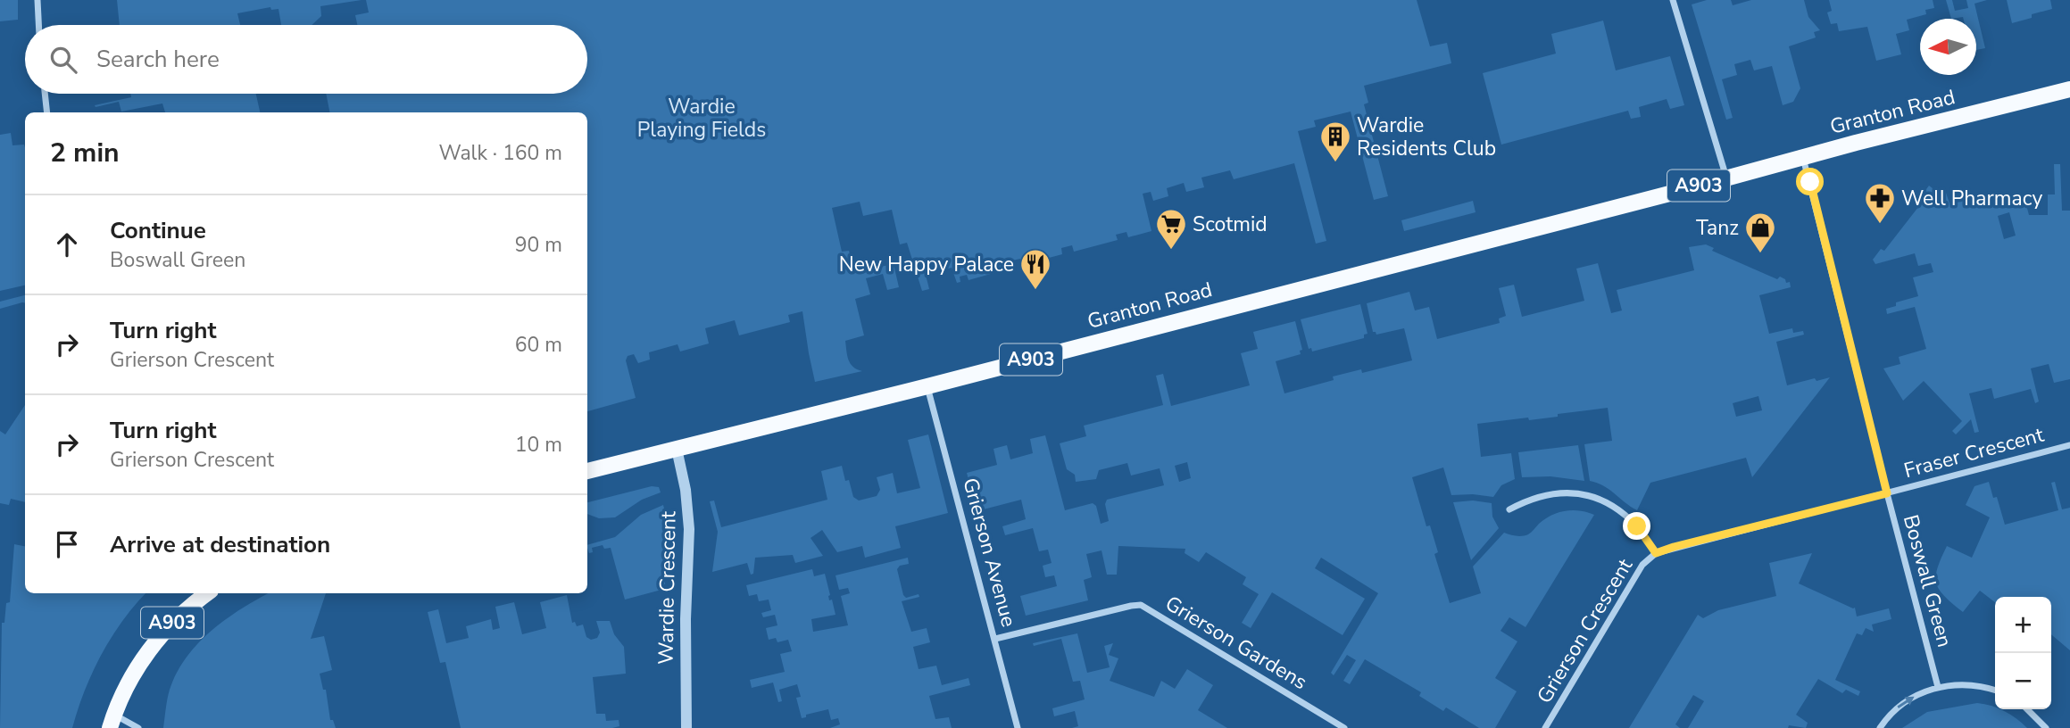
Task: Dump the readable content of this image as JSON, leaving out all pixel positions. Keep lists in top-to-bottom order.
{
  "streets": {
    "main road": ["Granton Road", "A903"],
    "street": [
      "Fraser Crescent",
      "Grierson Avenue",
      "Boswall Green",
      "Wardie Crescent",
      "Grierson Crescent",
      "Grierson Gardens"
    ]
  },
  "crossings": [
    ["Granton Road", "Grierson Avenue"],
    ["Granton Road", "Boswall Green"],
    ["Granton Road", "Wardie Crescent"],
    ["Fraser Crescent", "Boswall Green"],
    ["Fraser Crescent", "Grierson Crescent"],
    ["Grierson Avenue", "Grierson Gardens"],
    ["Boswall Green", "Grierson Crescent"]
  ],
  "parks": ["Wardie Playing Fields"],
  "places": {
    "building": ["Wardie Residents Club"],
    "pharmacy": ["Well Pharmacy"],
    "supermarket": ["Scotmid"],
    "shop": ["Tanz"],
    "restaurant": ["New Happy Palace"]
  },
  "north": "left",
  "page": {
    "search": "Search here",
    "heading": ["2 min", "Walk · 160 m"],
    "list": [
      ["Continue", "Boswall Green", "90 m"],
      ["Turn right", "Grierson Crescent", "60 m"],
      ["Turn right", "Grierson Crescent", "10 m"],
      "Arrive at destination"
    ],
    "map_buttons": ["+", "−"]
  }
}
